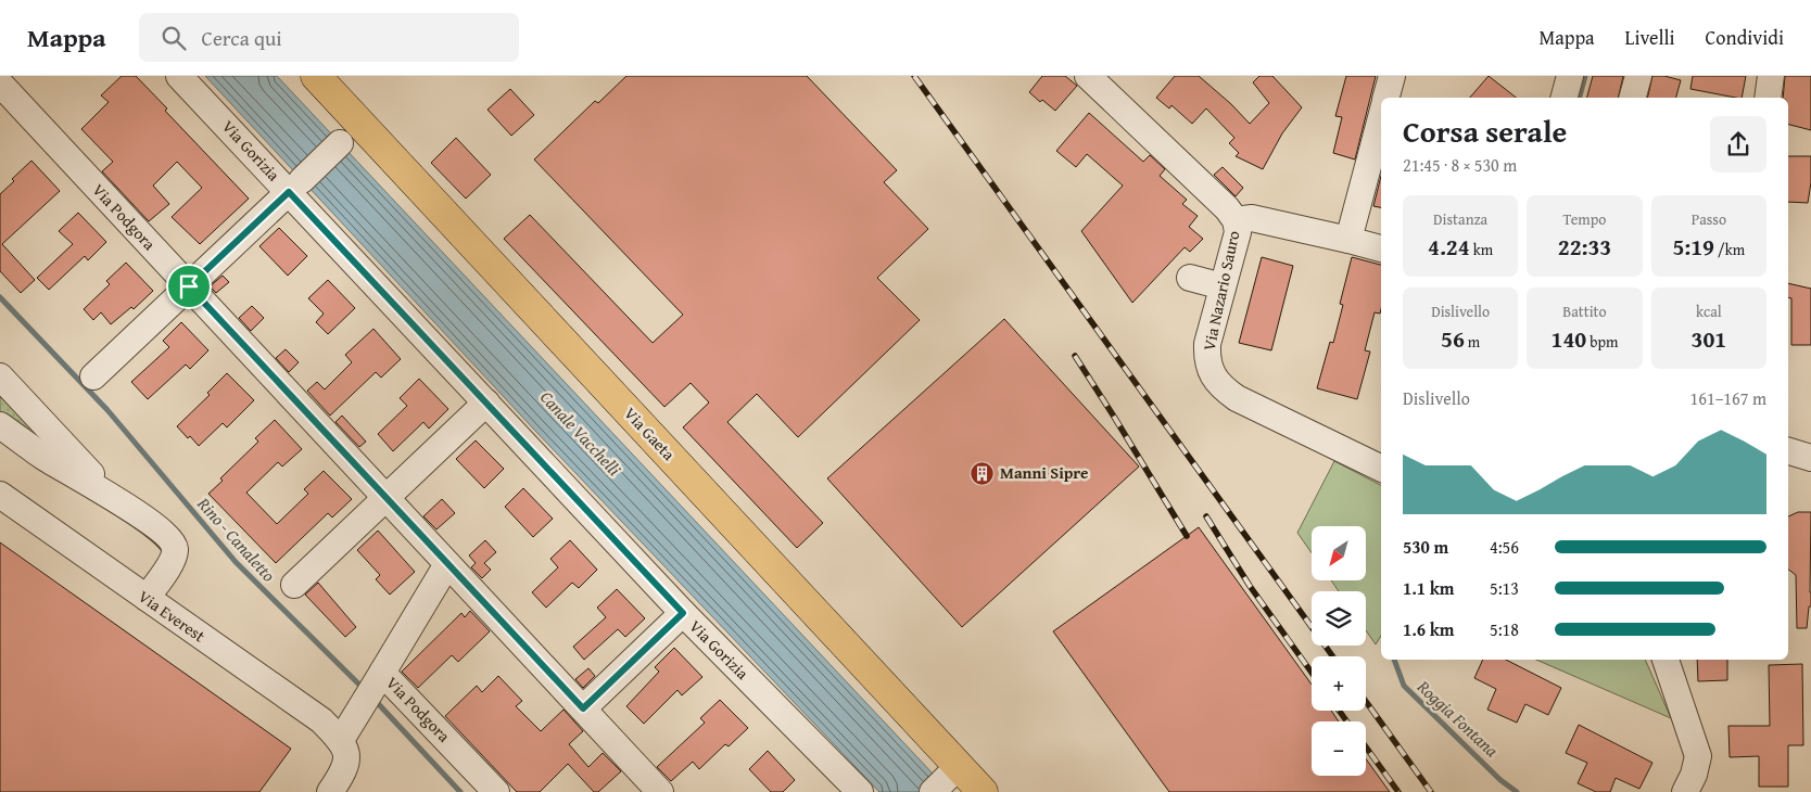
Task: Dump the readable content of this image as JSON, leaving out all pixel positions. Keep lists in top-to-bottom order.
{
  "streets": {
    "main road": ["Via Gaeta"],
    "street": [
      "Via Gorizia",
      "Via Podgora",
      "Via Nazario Sauro",
      "Via Everest"
    ]
  },
  "water": ["Canale Vacchelli", "Rino - Canaletto", "Roggia Fontana"],
  "places": {
    "building": ["Manni Sipre"]
  },
  "north": "bottom left",
  "page": {
    "header": "Mappa",
    "search": "Cerca qui",
    "nav": ["Mappa", "Livelli", "Condividi"],
    "heading": ["Corsa serale", "21:45 · 8 × 530 m"],
    "stats": [
      ["Distanza", "4.24 km"],
      ["Tempo", "22:33"],
      ["Passo", "5:19 /km"],
      ["Dislivello", "56 m"],
      ["Battito", "140 bpm"],
      ["kcal", "301"]
    ],
    "chart": ["Dislivello", "161–167 m"],
    "map_buttons": ["+", "−"],
    "list": [
      {
        "name": "530 m",
        "note": "4:56"
      },
      {
        "name": "1.1 km",
        "note": "5:13"
      },
      {
        "name": "1.6 km",
        "note": "5:18"
      }
    ]
  }
}
